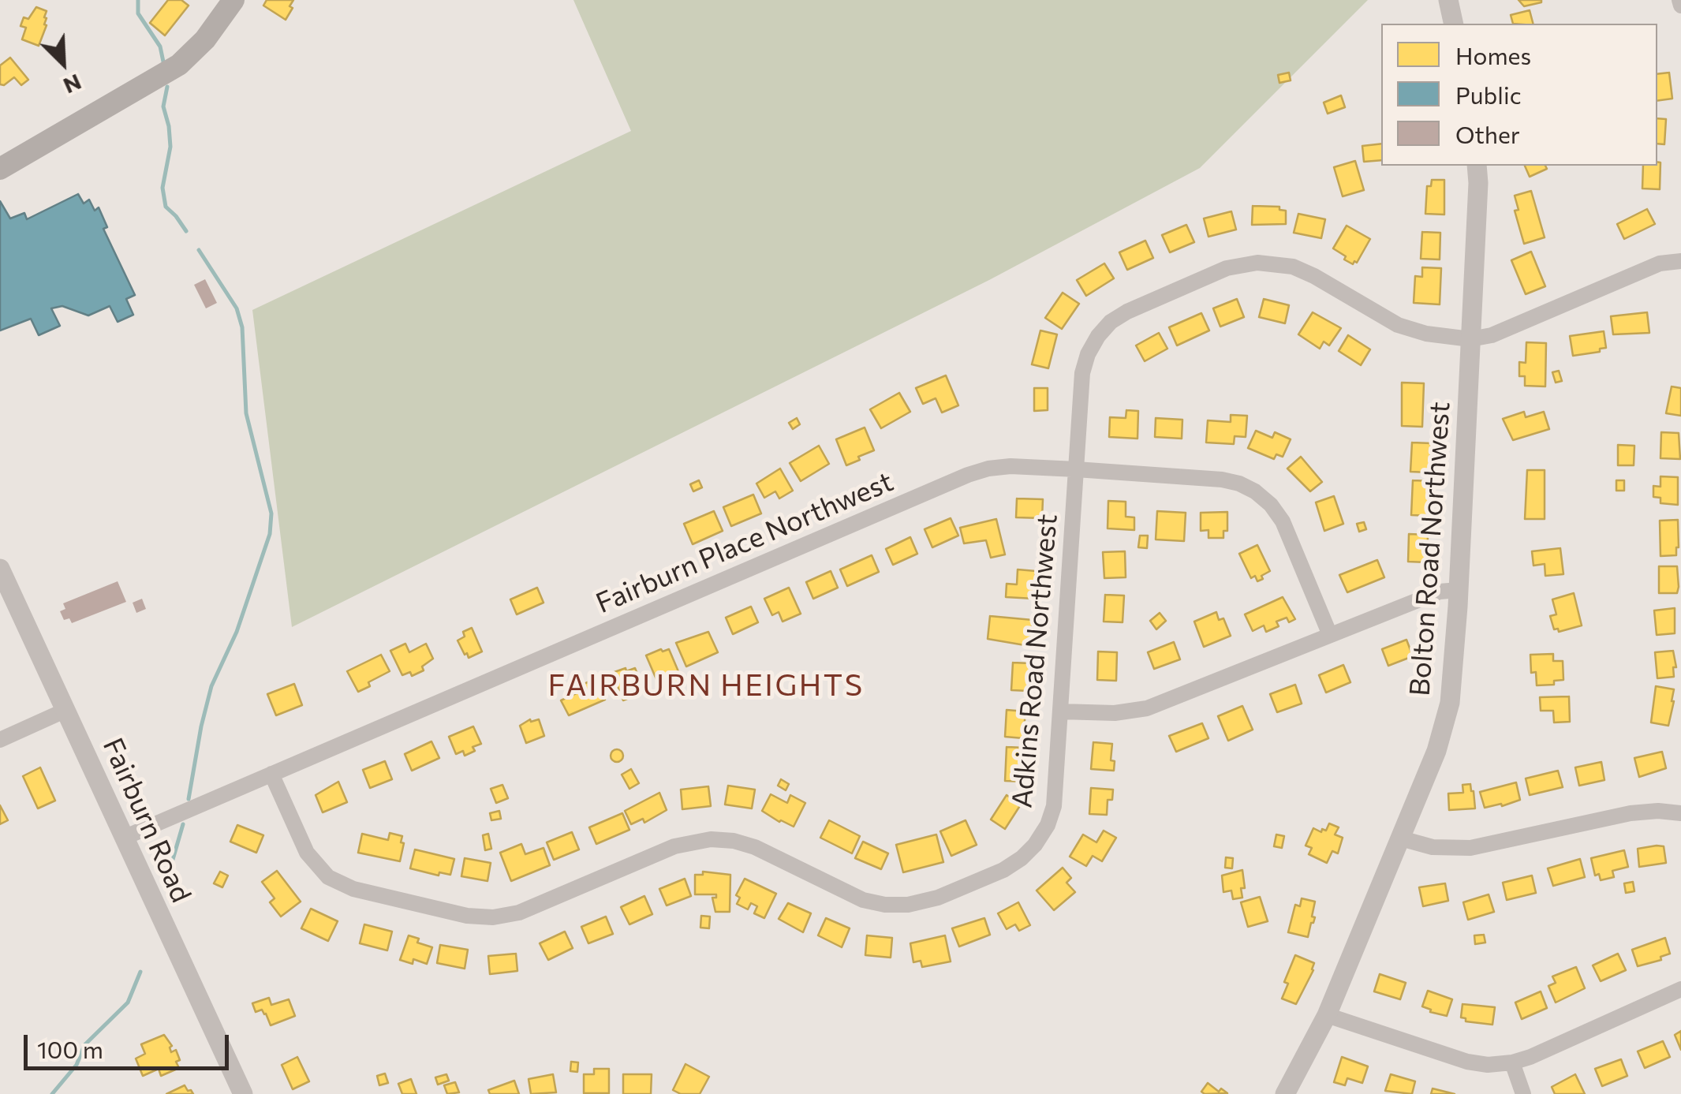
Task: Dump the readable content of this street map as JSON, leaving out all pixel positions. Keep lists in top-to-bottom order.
{
  "streets": {
    "street": [
      "Fairburn Place Northwest",
      "Bolton Road Northwest",
      "Adkins Road Northwest",
      "Fairburn Road"
    ]
  },
  "crossings": [
    ["Fairburn Place Northwest", "Adkins Road Northwest"],
    ["Fairburn Place Northwest", "Fairburn Road"],
    ["Bolton Road Northwest", "Adkins Road Northwest"]
  ],
  "districts": ["FAIRBURN HEIGHTS"],
  "legend": ["Homes", "Public", "Other"],
  "scale_bar": "100 m",
  "north": "bottom right"
}
